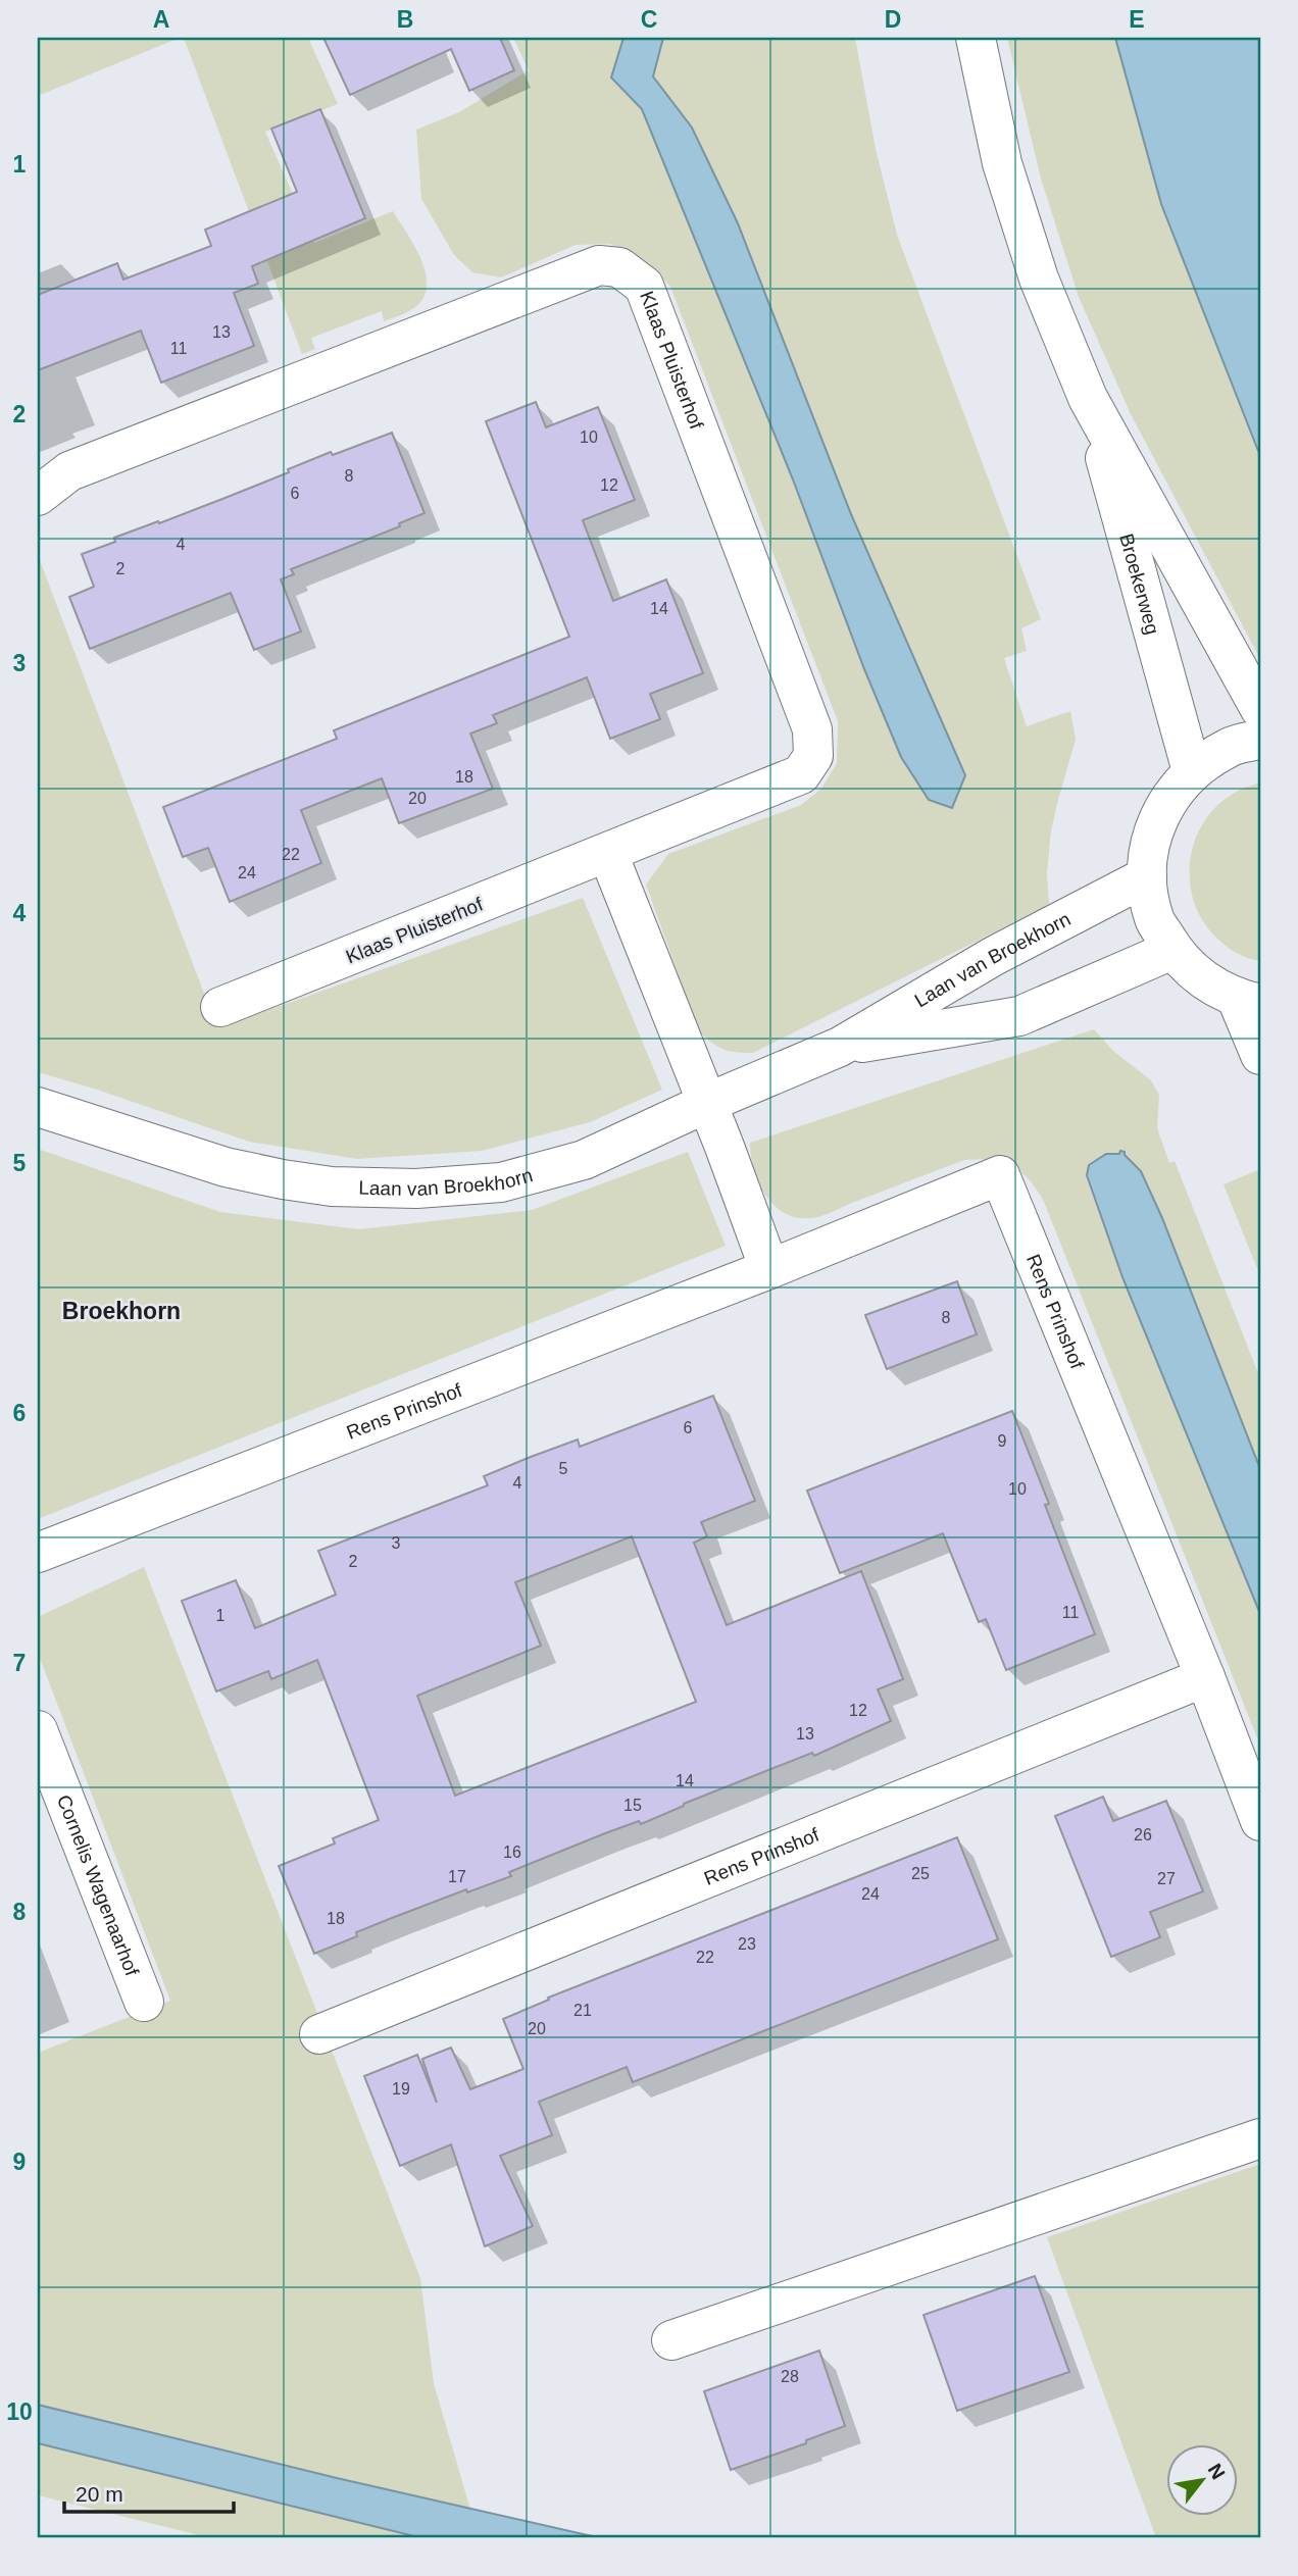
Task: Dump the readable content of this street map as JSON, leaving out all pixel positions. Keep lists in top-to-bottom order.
{
  "streets": {
    "street": [
      "Klaas Pluisterhof",
      "Broekerweg",
      "Laan van Broekhorn",
      "Rens Prinshof",
      "Cornelis Wagenaarhof"
    ]
  },
  "districts": ["Broekhorn"],
  "house_numbers": [
    "13",
    "11",
    "10",
    "8",
    "12",
    "6",
    "4",
    "2",
    "14",
    "18",
    "20",
    "22",
    "24",
    "8",
    "6",
    "9",
    "5",
    "4",
    "10",
    "3",
    "2",
    "11",
    "1",
    "12",
    "13",
    "14",
    "15",
    "26",
    "16",
    "25",
    "17",
    "27",
    "24",
    "18",
    "23",
    "22",
    "21",
    "20",
    "19",
    "28"
  ],
  "scale_bar": "20 m",
  "north": "top right",
  "grid": {
    "columns": [
      "A",
      "B",
      "C",
      "D",
      "E"
    ],
    "rows": [
      "1",
      "2",
      "3",
      "4",
      "5",
      "6",
      "7",
      "8",
      "9",
      "10"
    ]
  }
}
